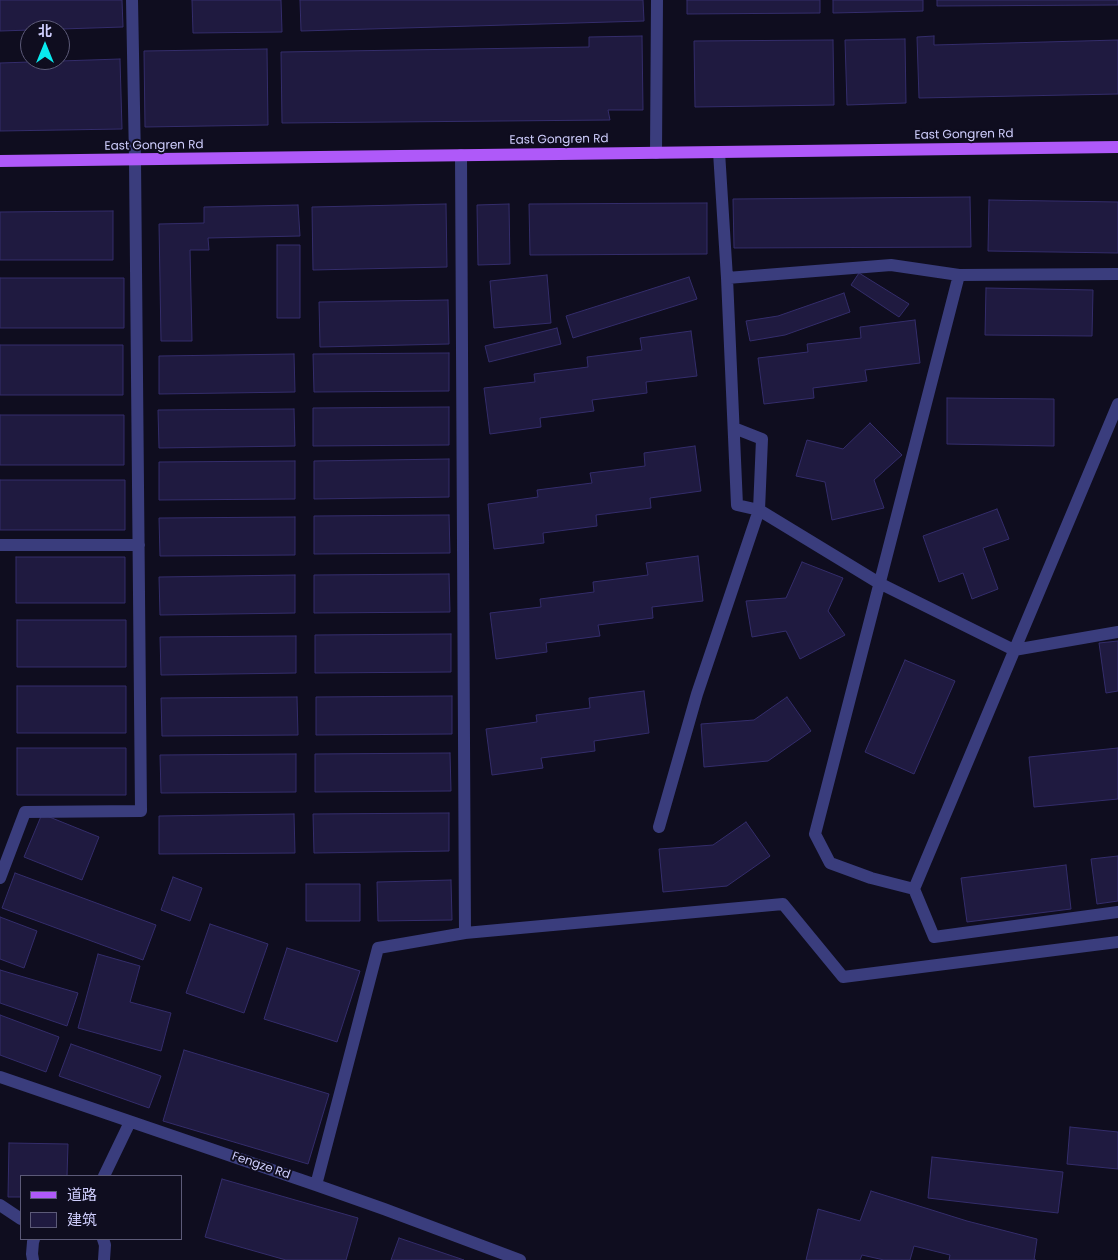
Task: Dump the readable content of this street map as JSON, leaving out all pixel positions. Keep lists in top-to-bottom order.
{
  "streets": {
    "main road": ["East Gongren Rd"],
    "street": ["Fengze Rd"]
  },
  "legend": ["道路", "建筑"],
  "north": "top"
}
